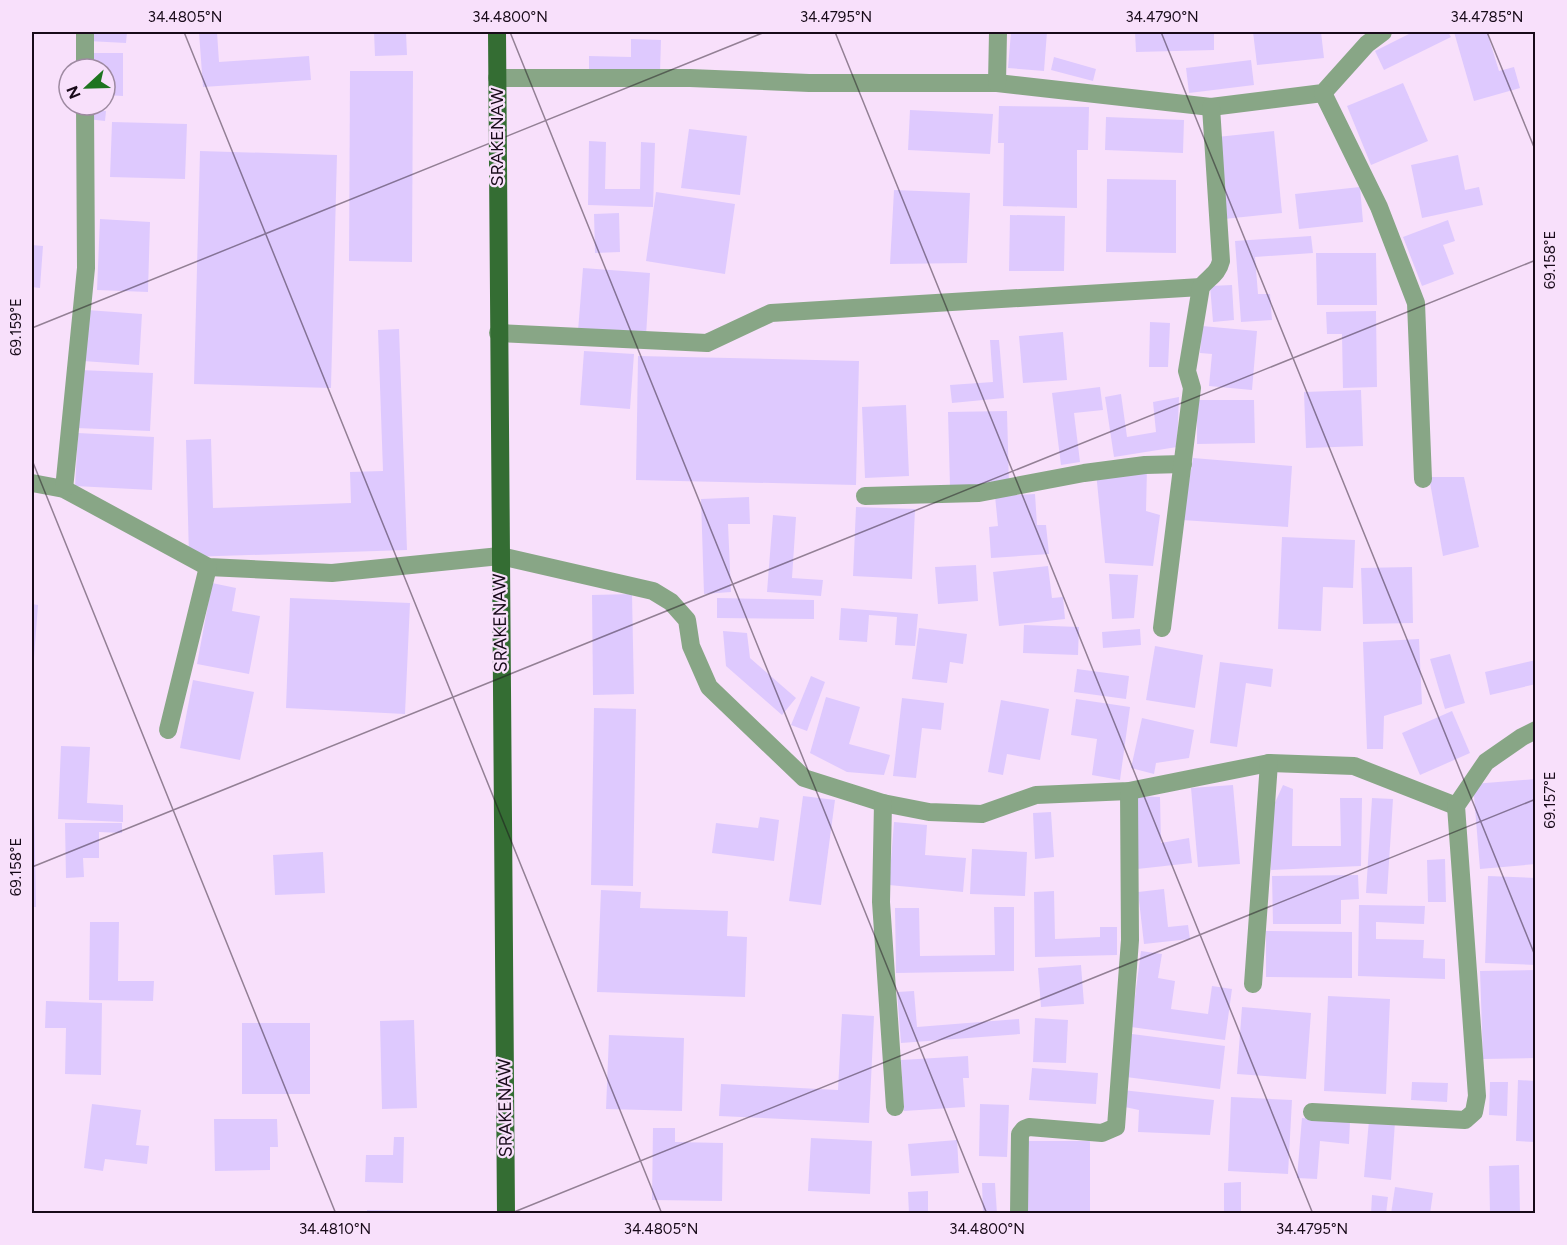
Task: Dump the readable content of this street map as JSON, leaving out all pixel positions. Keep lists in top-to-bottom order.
{
  "streets": {
    "main road": ["SRAKENAW"]
  },
  "north": "left",
  "coordinates": [
    "34.4805°N",
    "34.4800°N",
    "34.4795°N",
    "34.4790°N",
    "34.4785°N",
    "69.158°E",
    "69.159°E",
    "69.157°E",
    "34.4810°N"
  ]
}
